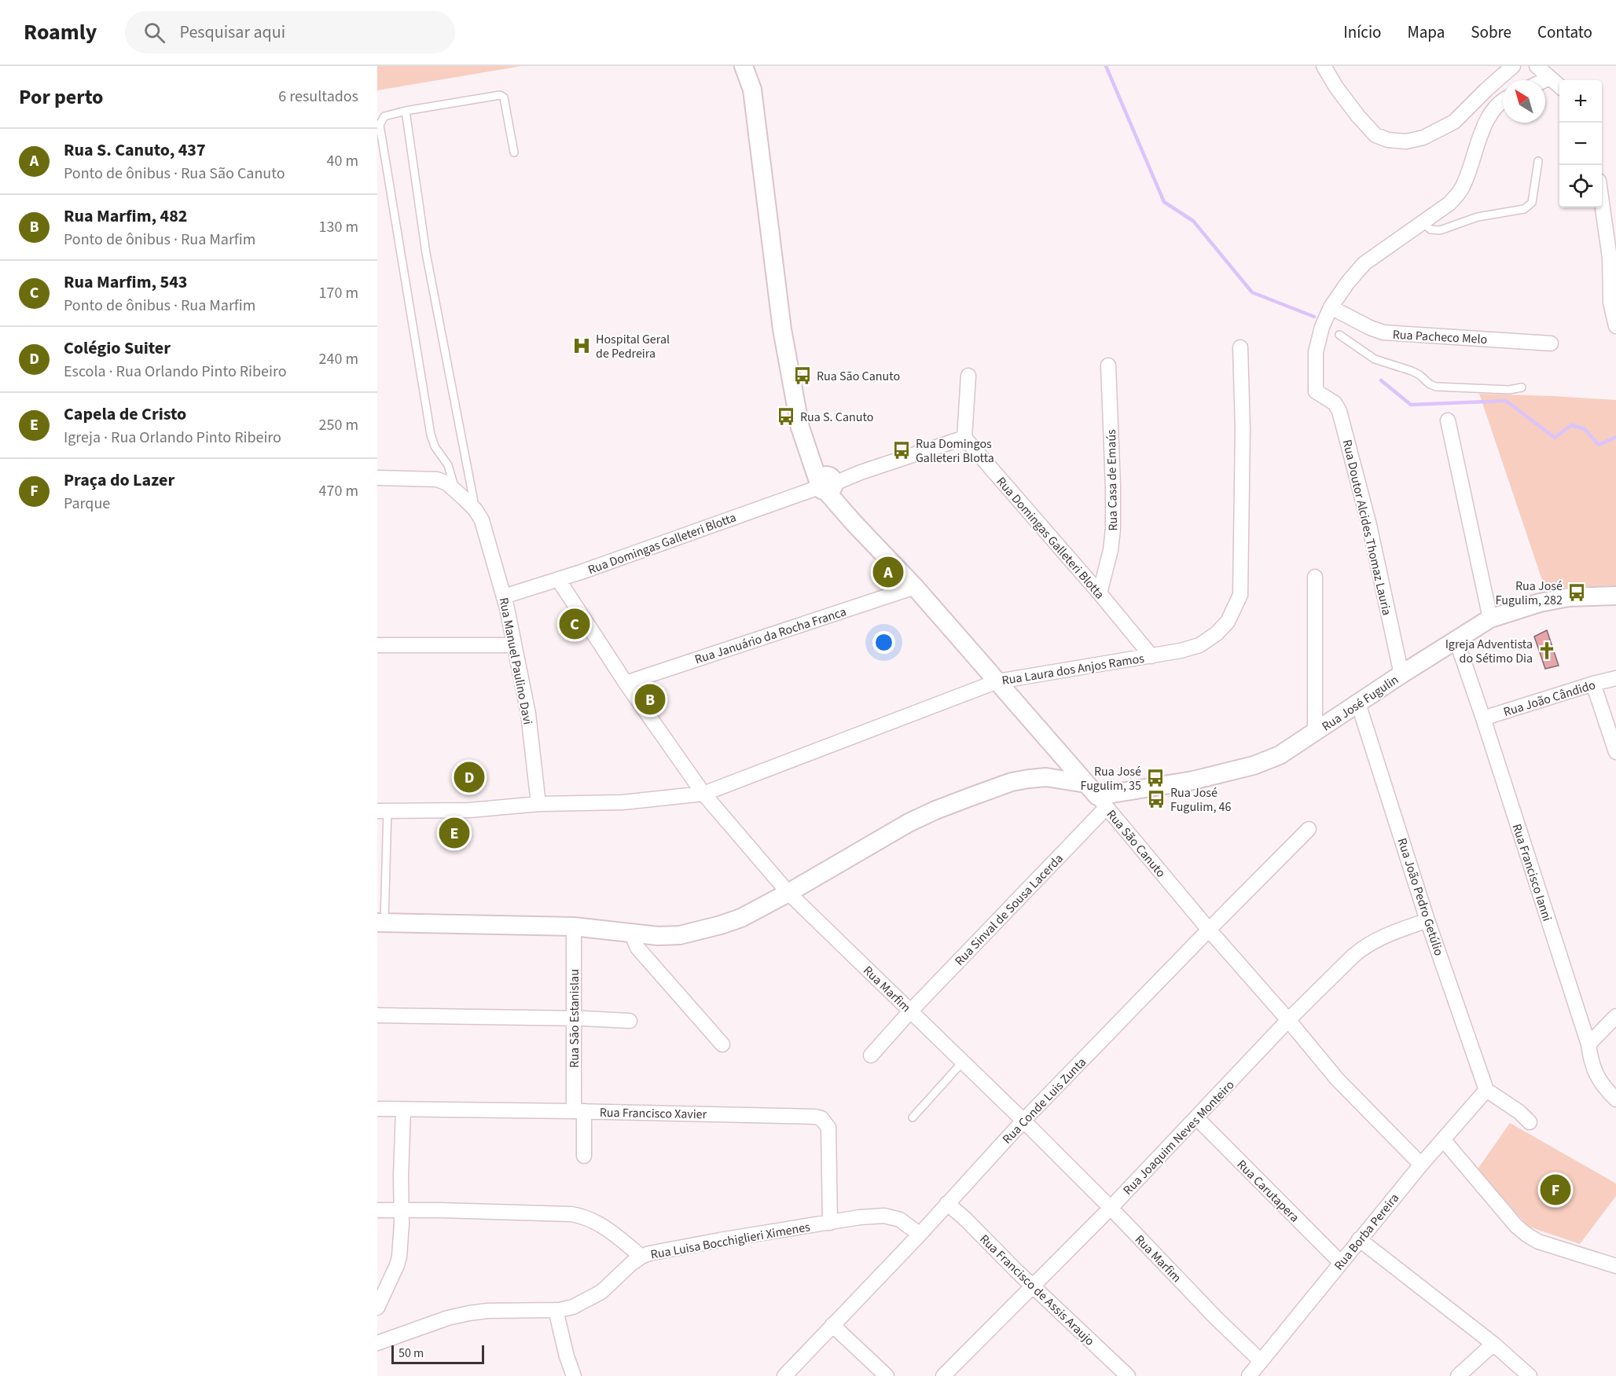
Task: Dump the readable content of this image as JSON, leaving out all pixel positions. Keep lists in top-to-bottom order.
{
  "streets": {
    "street": [
      "Rua Pacheco Melo",
      "Rua Casa de Emaús",
      "Rua Doutor Alcides Thomaz Lauria",
      "Rua Domingas Galleteri Blotta",
      "Rua Januário da Rocha Franca",
      "Rua Manuel Paulino Davi",
      "Rua Laura dos Anjos Ramos",
      "Rua João Cândido",
      "Rua José Fugulin",
      "Rua São Canuto",
      "Rua Francisco Ianni",
      "Rua João Pedro Getúlio",
      "Rua Sinval de Sousa Lacerda",
      "Rua Marfim",
      "Rua São Estanislau",
      "Rua Conde Luis Zunta",
      "Rua Francisco Xavier",
      "Rua Joaquim Neves Monteiro",
      "Rua Carutapera",
      "Rua Borba Pereira",
      "Rua Luisa Bocchiglieri Ximenes",
      "Rua Francisco de Assis Araujo"
    ]
  },
  "crossings": [
    ["Rua Pacheco Melo", "Rua Doutor Alcides Thomaz Lauria"],
    ["Rua Casa de Emaús", "Rua Domingas Galleteri Blotta"],
    ["Rua Doutor Alcides Thomaz Lauria", "Rua José Fugulin"],
    ["Rua Domingas Galleteri Blotta", "Rua Manuel Paulino Davi"],
    ["Rua Domingas Galleteri Blotta", "Rua Laura dos Anjos Ramos"],
    ["Rua Domingas Galleteri Blotta", "Rua São Canuto"],
    ["Rua Domingas Galleteri Blotta", "Rua Marfim"],
    ["Rua Januário da Rocha Franca", "Rua São Canuto"],
    ["Rua Januário da Rocha Franca", "Rua Marfim"],
    ["Rua Manuel Paulino Davi", "Rua Laura dos Anjos Ramos"],
    ["Rua Laura dos Anjos Ramos", "Rua São Canuto"],
    ["Rua Laura dos Anjos Ramos", "Rua Marfim"],
    ["Rua João Cândido", "Rua Francisco Ianni"],
    ["Rua José Fugulin", "Rua São Canuto"],
    ["Rua José Fugulin", "Rua Francisco Ianni"],
    ["Rua José Fugulin", "Rua João Pedro Getúlio"],
    ["Rua José Fugulin", "Rua Sinval de Sousa Lacerda"],
    ["Rua José Fugulin", "Rua Marfim"],
    ["Rua José Fugulin", "Rua São Estanislau"],
    ["Rua São Canuto", "Rua Sinval de Sousa Lacerda"],
    ["Rua São Canuto", "Rua Conde Luis Zunta"],
    ["Rua São Canuto", "Rua Joaquim Neves Monteiro"],
    ["Rua São Canuto", "Rua Borba Pereira"],
    ["Rua João Pedro Getúlio", "Rua Joaquim Neves Monteiro"],
    ["Rua João Pedro Getúlio", "Rua Borba Pereira"],
    ["Rua Sinval de Sousa Lacerda", "Rua Marfim"],
    ["Rua Marfim", "Rua Conde Luis Zunta"],
    ["Rua Marfim", "Rua Joaquim Neves Monteiro"],
    ["Rua Marfim", "Rua Borba Pereira"],
    ["Rua São Estanislau", "Rua Francisco Xavier"],
    ["Rua Conde Luis Zunta", "Rua Luisa Bocchiglieri Ximenes"],
    ["Rua Conde Luis Zunta", "Rua Francisco de Assis Araujo"],
    ["Rua Francisco Xavier", "Rua Luisa Bocchiglieri Ximenes"],
    ["Rua Joaquim Neves Monteiro", "Rua Carutapera"],
    ["Rua Joaquim Neves Monteiro", "Rua Francisco de Assis Araujo"],
    ["Rua Carutapera", "Rua Borba Pereira"]
  ],
  "places": {
    "hospital": ["Hospital Geral de Pedreira"],
    "bus stop": [
      "Rua São Canuto",
      "Rua S. Canuto",
      "Rua Domingos Galleteri Blotta",
      "Rua José Fugulim, 282",
      "Rua José Fugulim, 35",
      "Rua José Fugulim, 46"
    ],
    "church": ["Igreja Adventista do Sétimo Dia"]
  },
  "scale_bar": "50 m",
  "north": "top left",
  "page": {
    "header": "Roamly",
    "search": "Pesquisar aqui",
    "nav": [
      "Início",
      "Mapa",
      "Sobre",
      "Contato"
    ],
    "heading": ["Por perto", "6 resultados"],
    "map_buttons": ["+", "−"],
    "list": [
      {
        "mark": "A",
        "name": "Rua S. Canuto, 437",
        "note": "Ponto de ônibus · Rua São Canuto",
        "value": "40 m"
      },
      {
        "mark": "B",
        "name": "Rua Marfim, 482",
        "note": "Ponto de ônibus · Rua Marfim",
        "value": "130 m"
      },
      {
        "mark": "C",
        "name": "Rua Marfim, 543",
        "note": "Ponto de ônibus · Rua Marfim",
        "value": "170 m"
      },
      {
        "mark": "D",
        "name": "Colégio Suiter",
        "note": "Escola · Rua Orlando Pinto Ribeiro",
        "value": "240 m"
      },
      {
        "mark": "E",
        "name": "Capela de Cristo",
        "note": "Igreja · Rua Orlando Pinto Ribeiro",
        "value": "250 m"
      },
      {
        "mark": "F",
        "name": "Praça do Lazer",
        "note": "Parque",
        "value": "470 m"
      }
    ],
    "pins": [
      "A",
      "C",
      "B",
      "D",
      "E",
      "F"
    ],
    "scale": "50 m"
  }
}
